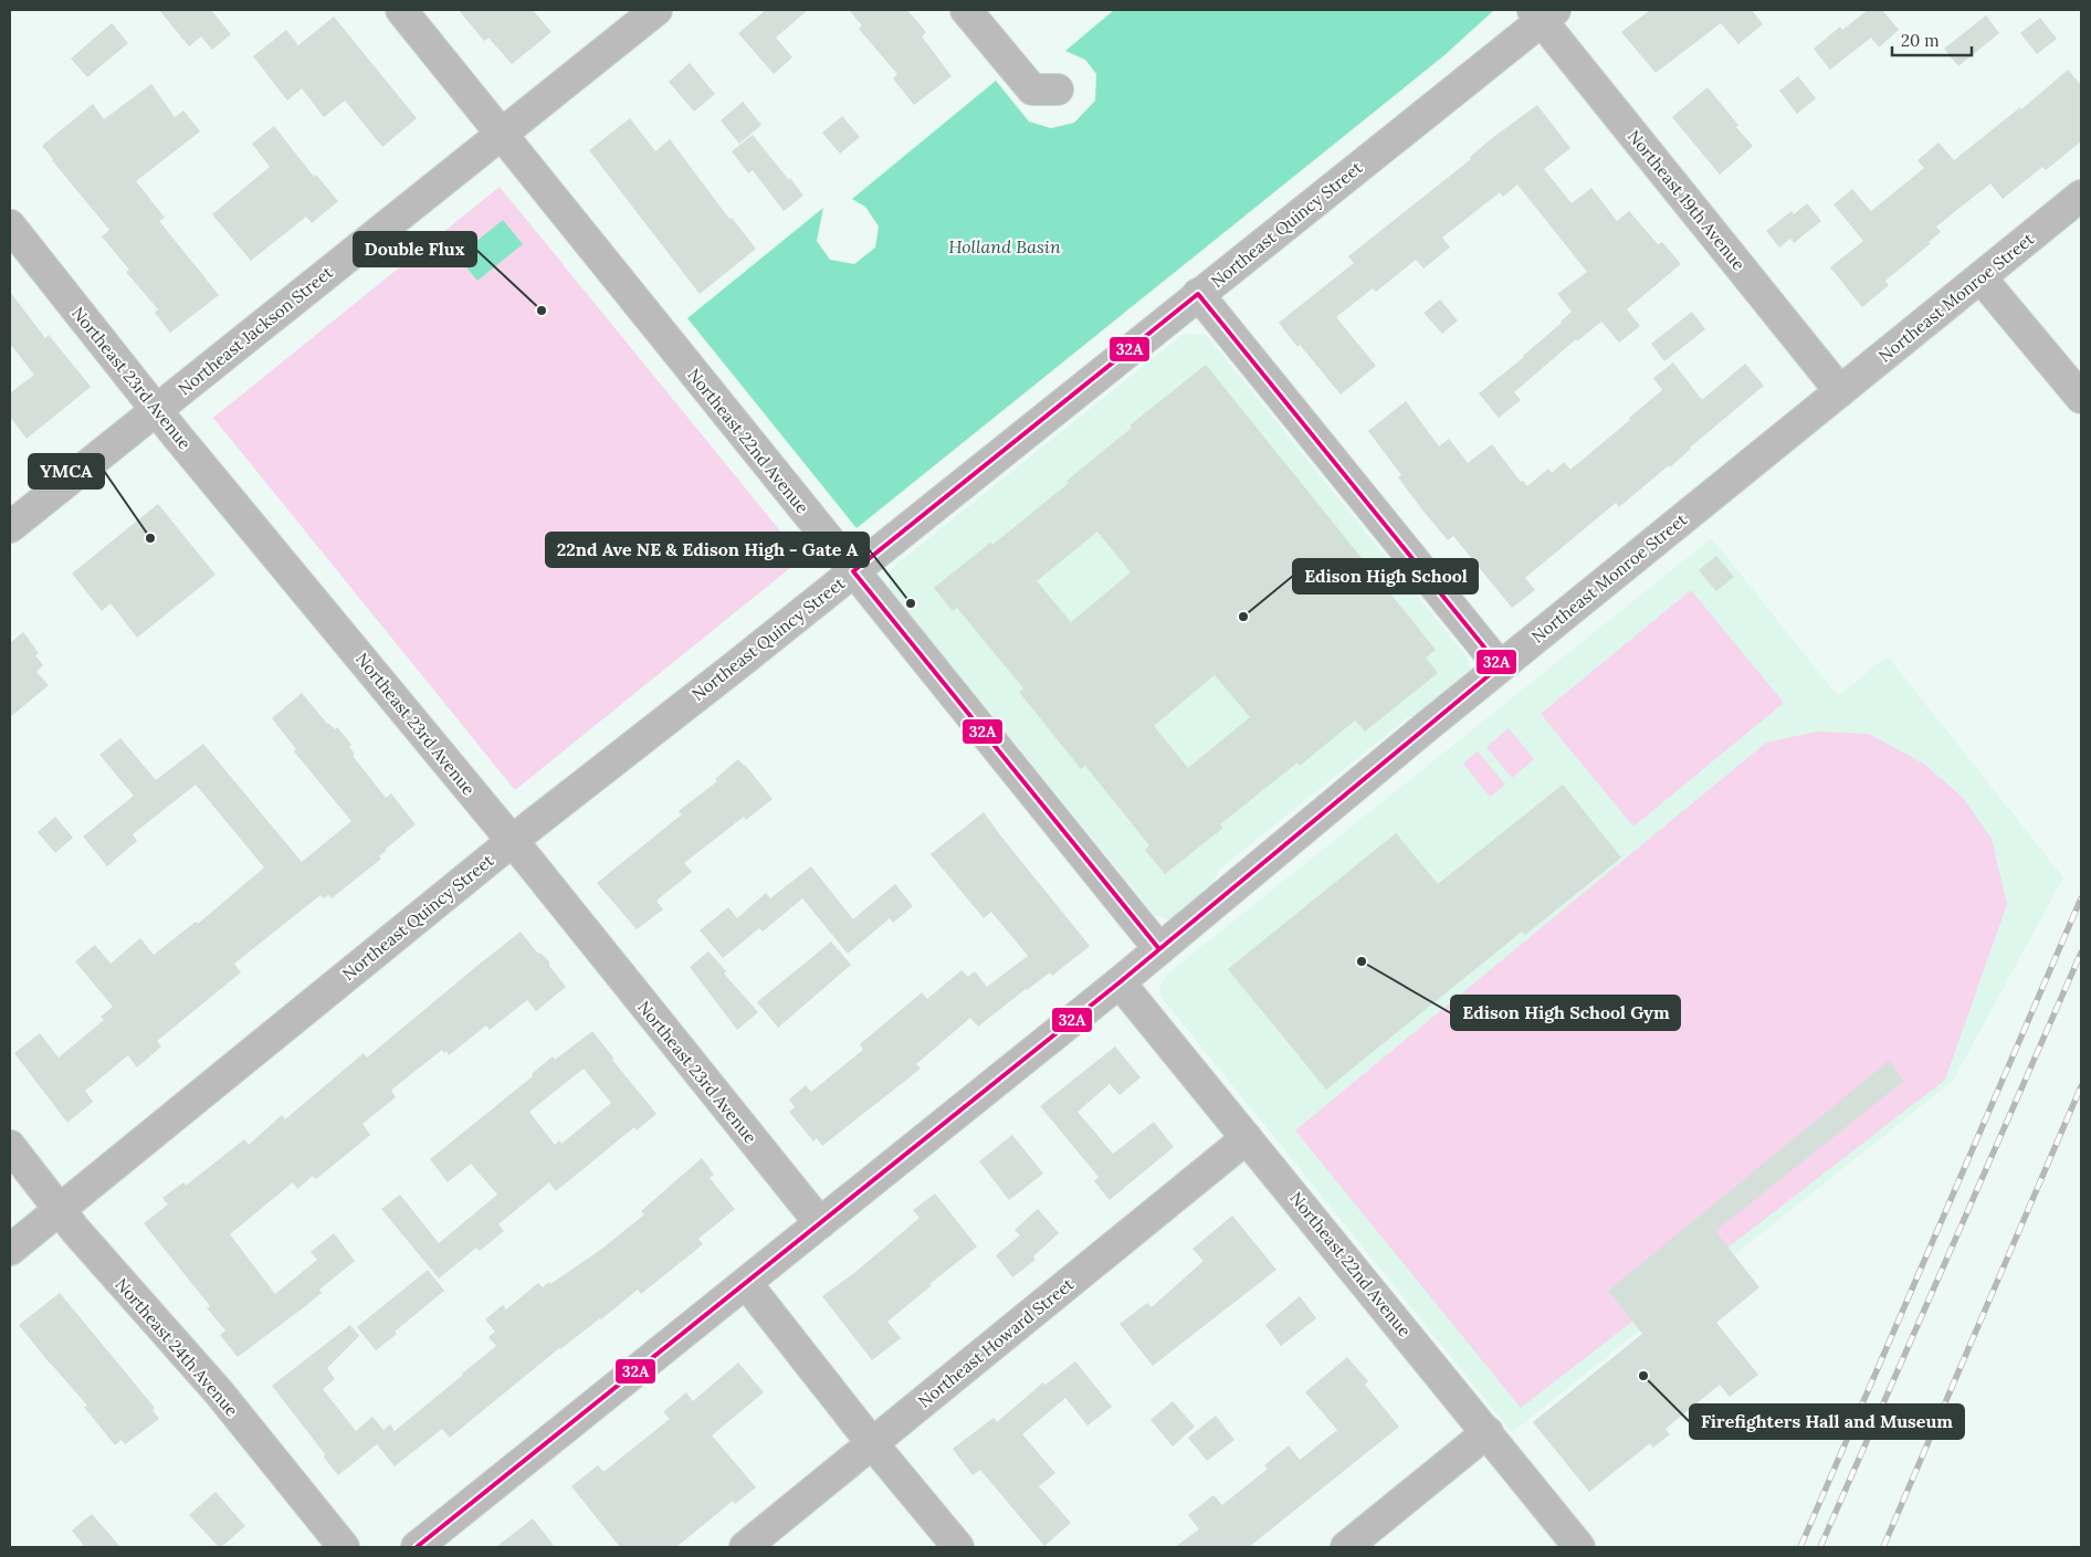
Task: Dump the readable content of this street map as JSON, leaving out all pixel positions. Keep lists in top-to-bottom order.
{
  "streets": {
    "street": [
      "Northeast 19th Avenue",
      "Northeast Quincy Street",
      "Northeast Monroe Street",
      "Northeast Jackson Street",
      "Northeast 23rd Avenue",
      "Northeast 22nd Avenue",
      "Northeast Howard Street",
      "Northeast 24th Avenue"
    ]
  },
  "crossings": [
    ["Northeast 19th Avenue", "Northeast Quincy Street"],
    ["Northeast 19th Avenue", "Northeast Monroe Street"],
    ["Northeast Quincy Street", "Northeast 23rd Avenue"],
    ["Northeast Quincy Street", "Northeast 22nd Avenue"],
    ["Northeast Quincy Street", "Northeast 24th Avenue"],
    ["Northeast Monroe Street", "Northeast 23rd Avenue"],
    ["Northeast Monroe Street", "Northeast 22nd Avenue"],
    ["Northeast Jackson Street", "Northeast 23rd Avenue"],
    ["Northeast Jackson Street", "Northeast 22nd Avenue"],
    ["Northeast 22nd Avenue", "Northeast Howard Street"]
  ],
  "water": ["Holland Basin"],
  "places": [
    "Double Flux",
    "YMCA",
    "22nd Ave NE & Edison High - Gate A",
    "Edison High School",
    "Edison High School Gym",
    "Firefighters Hall and Museum"
  ],
  "lines": ["transit line 32A"],
  "scale_bar": "20 m"
}
